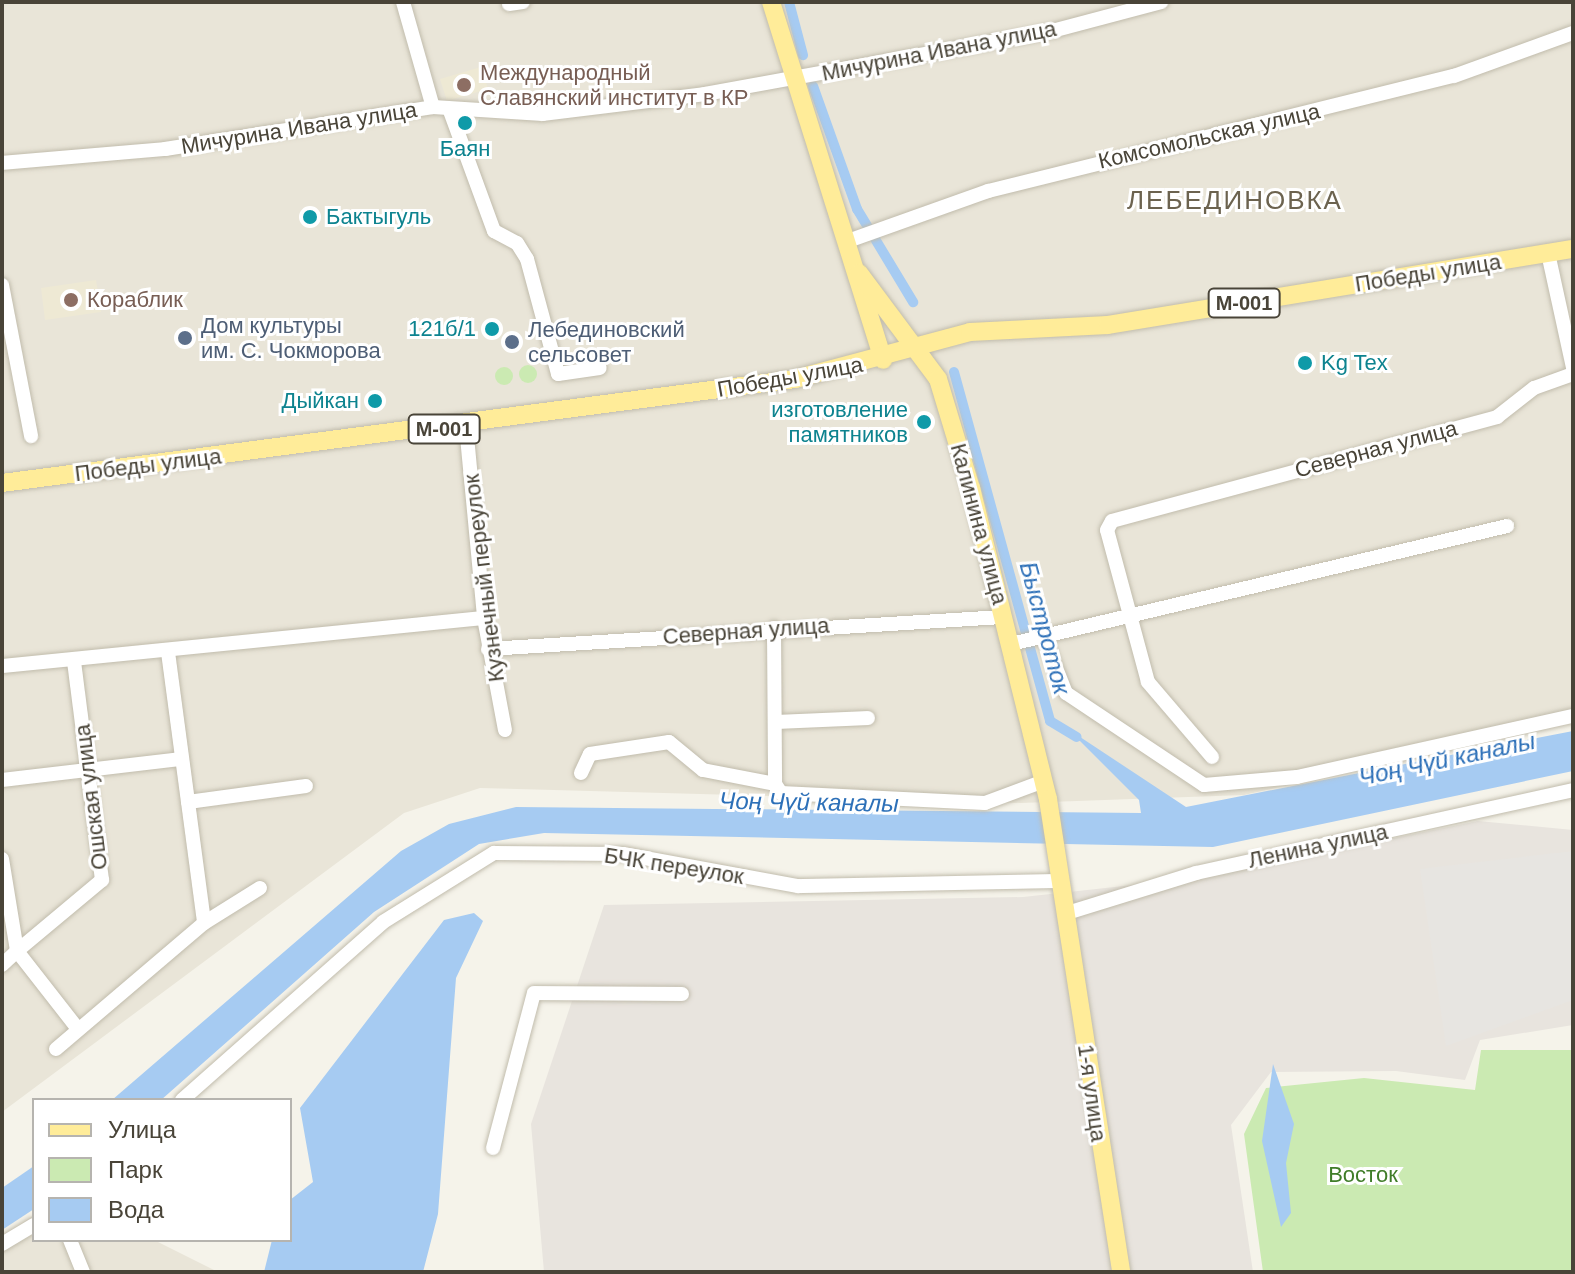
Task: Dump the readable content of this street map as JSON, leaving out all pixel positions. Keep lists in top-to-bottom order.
{
  "streets": {
    "main road": [
      "Победы улица",
      "М-001",
      "Калинина улица",
      "1-я улица"
    ],
    "street": [
      "Мичурина Ивана улица",
      "Комсомольская улица",
      "Северная улица",
      "Кузнечный переулок",
      "Ошская улица",
      "Ленина улица",
      "БЧК переулок"
    ]
  },
  "crossings": [
    ["Мичурина Ивана улица", "Калинина улица"],
    ["Комсомольская улица", "Калинина улица"],
    ["Победы улица", "Калинина улица"],
    ["Победы улица", "Кузнечный переулок"],
    ["Северная улица", "Калинина улица"],
    ["Северная улица", "Кузнечный переулок"],
    ["Калинина улица", "1-я улица"],
    ["Ленина улица", "1-я улица"],
    ["БЧК переулок", "1-я улица"]
  ],
  "districts": ["ЛЕБЕДИНОВКА"],
  "water": ["Быстроток", "Чоң Чүй каналы"],
  "parks": ["Восток"],
  "places": [
    "Международный Славянский институт в КР",
    "Баян",
    "Бактыгуль",
    "Кораблик",
    "121б/1",
    "Дом культуры им. С. Чокморова",
    "Лебединовский сельсовет",
    "Kg Tex",
    "Дыйкан",
    "изготовление памятников"
  ],
  "legend": ["Улица", "Парк", "Вода"]
}
